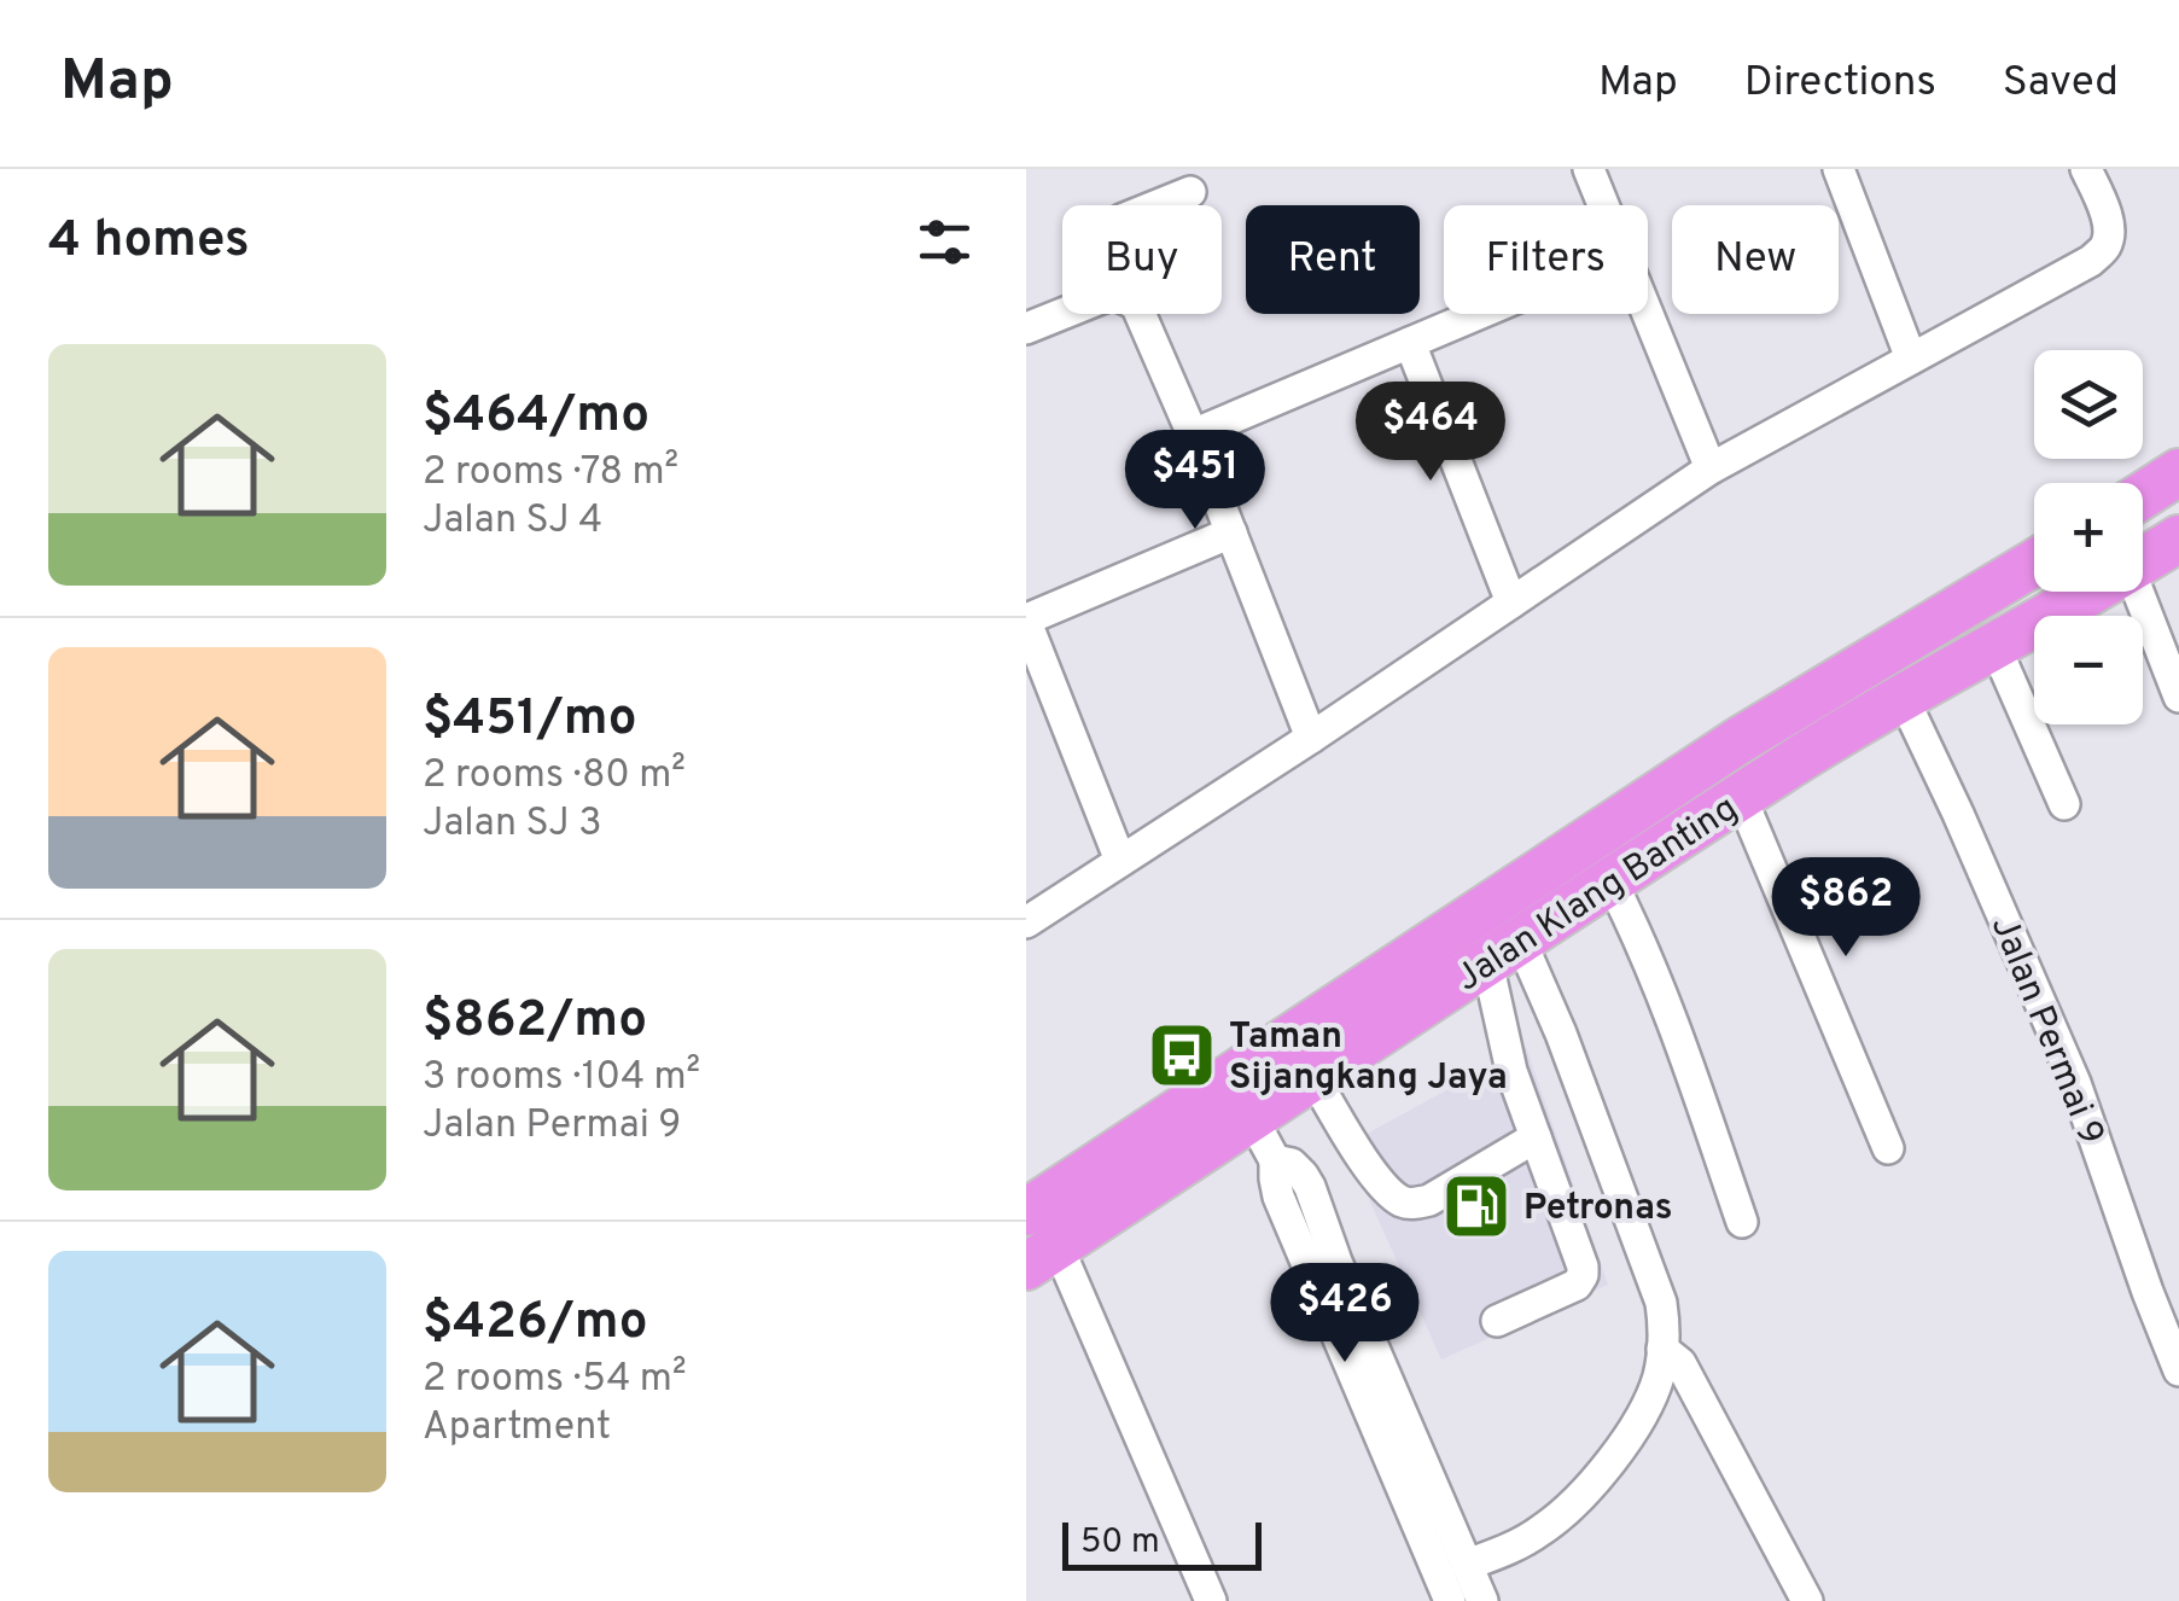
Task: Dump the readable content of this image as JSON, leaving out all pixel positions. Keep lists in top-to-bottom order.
{
  "streets": {
    "highway": ["Jalan Klang Banting"],
    "street": ["Jalan Permai 9"]
  },
  "crossings": [
    ["Jalan Klang Banting", "Jalan Permai 9"]
  ],
  "places": {
    "bus stop": ["Taman Sijangkang Jaya"],
    "fuel station": ["Petronas"]
  },
  "scale_bar": "50 m",
  "page": {
    "header": "Map",
    "nav": ["Map", "Directions", "Saved"],
    "heading": "4 homes",
    "chip": [
      "Buy",
      "Rent",
      "Filters",
      "New"
    ],
    "list": [
      {
        "name": "$464/mo",
        "note": "2 rooms · 78 m² · Jalan SJ 4"
      },
      {
        "name": "$451/mo",
        "note": "2 rooms · 80 m² · Jalan SJ 3"
      },
      {
        "name": "$862/mo",
        "note": "3 rooms · 104 m² · Jalan Permai 9"
      },
      {
        "name": "$426/mo",
        "note": "2 rooms · 54 m² · Apartment"
      }
    ],
    "map_buttons": ["+", "−"],
    "price": [
      "$464",
      "$451",
      "$862",
      "$426"
    ],
    "scale": "50 m"
  }
}
